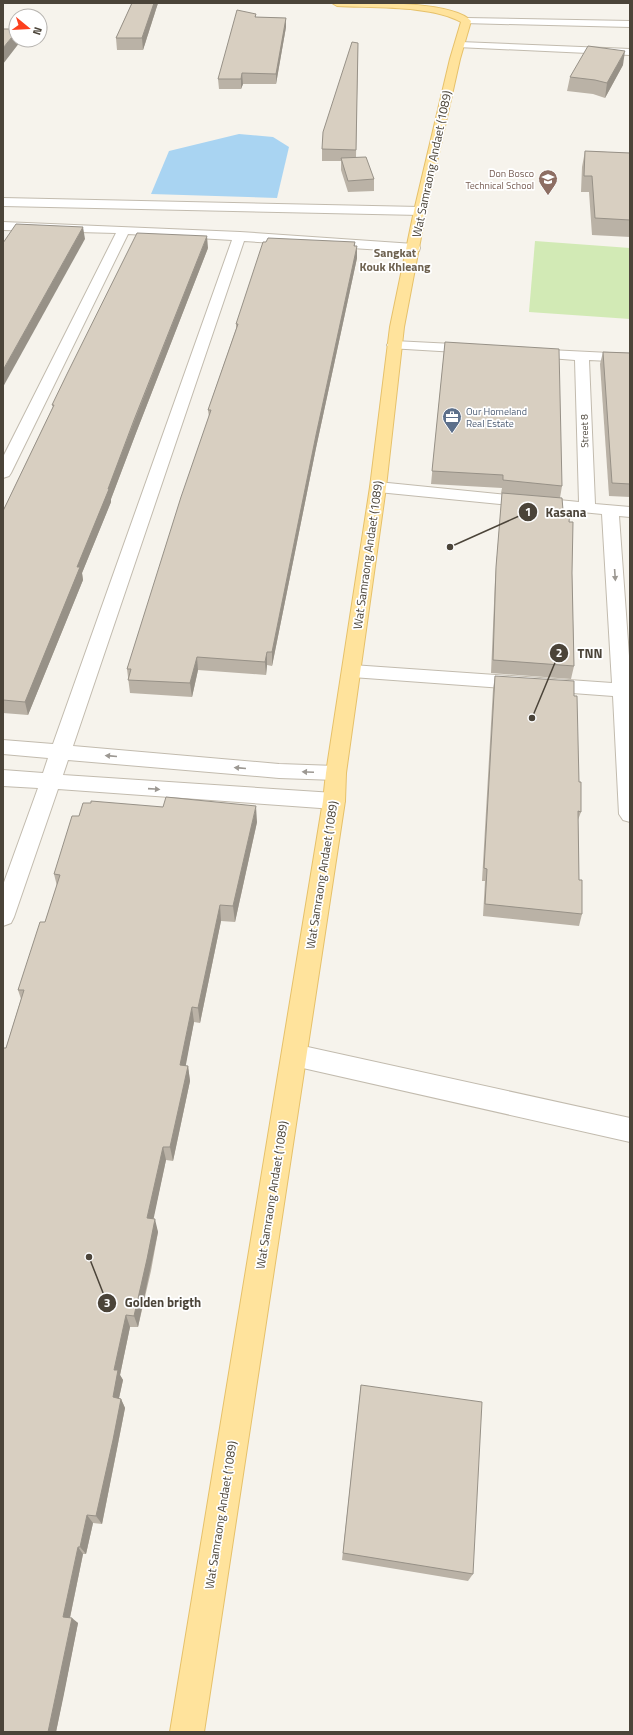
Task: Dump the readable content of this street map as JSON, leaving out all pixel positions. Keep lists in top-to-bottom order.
{
  "streets": {
    "main road": ["Wat Samraong Andaet (1089)"],
    "street": ["Street 8"]
  },
  "districts": ["Sangkat Kouk Khleang"],
  "places": {
    "school or university": ["Don Bosco Technical School"],
    "office": ["Our Homeland Real Estate"],
    "other": ["Kasana", "TNN", "Golden brigth"]
  },
  "north": "right"
}
